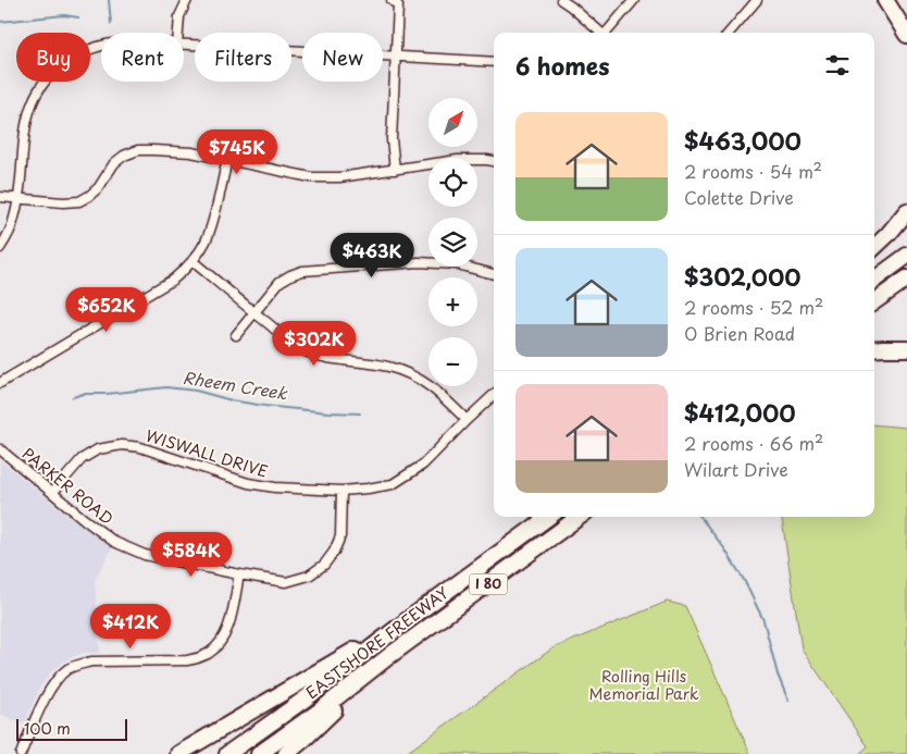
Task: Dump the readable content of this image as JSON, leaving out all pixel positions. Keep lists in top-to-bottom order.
{
  "streets": {
    "highway": ["I 80", "EASTSHORE FREEWAY"],
    "street": ["WISWALL DRIVE", "PARKER ROAD"]
  },
  "crossings": [
    ["WISWALL DRIVE", "PARKER ROAD"]
  ],
  "water": ["Rheem Creek"],
  "parks": ["Rolling Hills Memorial Park"],
  "scale_bar": "100 m",
  "north": "top right",
  "page": {
    "chip": [
      "Buy",
      "Rent",
      "Filters",
      "New"
    ],
    "heading": "6 homes",
    "map_buttons": ["+", "−"],
    "list": [
      {
        "name": "$463,000",
        "note": "2 rooms · 54 m² · Colette Drive"
      },
      {
        "name": "$302,000",
        "note": "2 rooms · 52 m² · O Brien Road"
      },
      {
        "name": "$412,000",
        "note": "2 rooms · 66 m² · Wilart Drive"
      }
    ],
    "price": [
      "$745K",
      "$463K",
      "$652K",
      "$302K",
      "$584K",
      "$412K"
    ],
    "scale": "100 m"
  }
}
